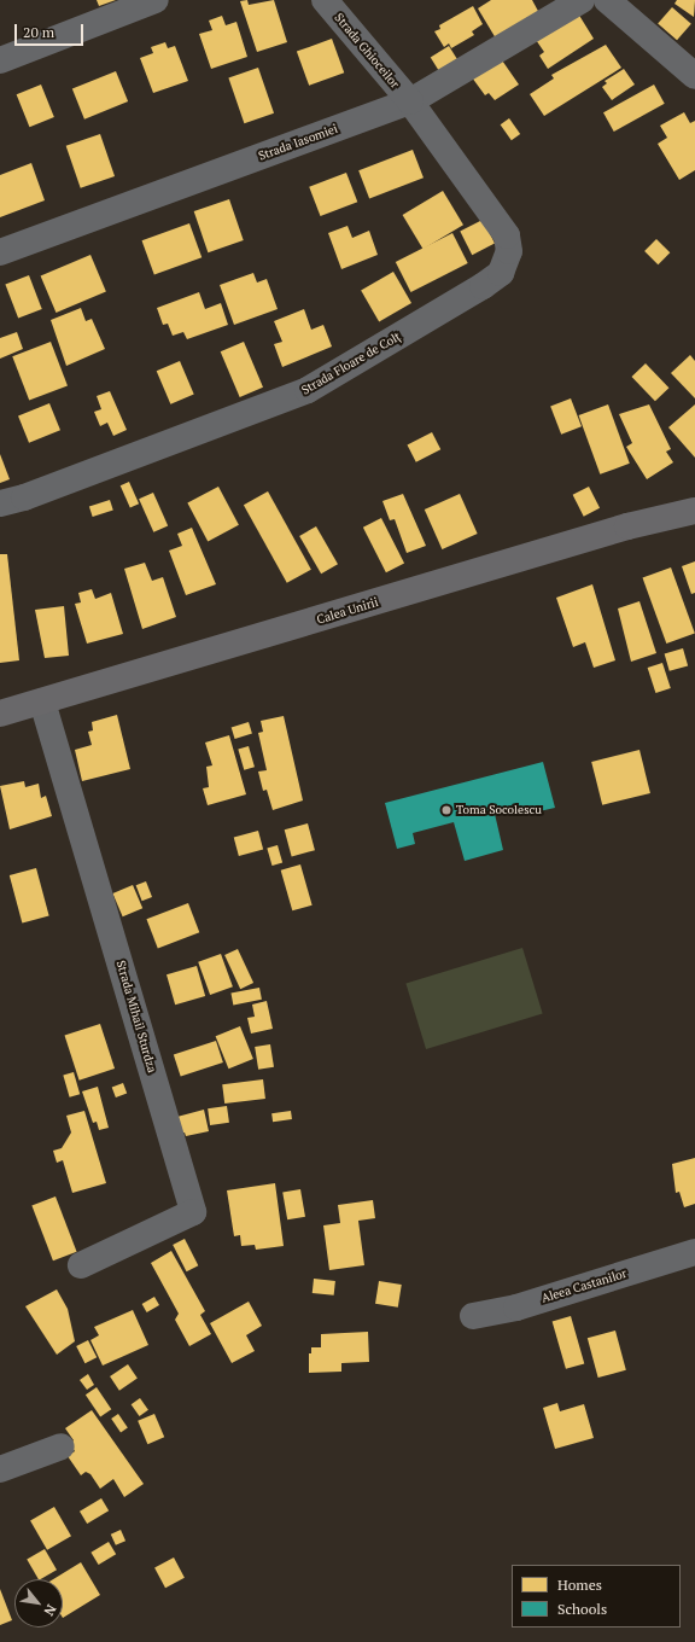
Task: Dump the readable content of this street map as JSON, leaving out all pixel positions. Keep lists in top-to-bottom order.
{
  "streets": {
    "main road": ["Calea Unirii"],
    "street": [
      "Strada Ghioceilor",
      "Strada Iasomiei",
      "Strada Floare de Colț",
      "Strada Mihail Sturdza",
      "Aleea Castanilor"
    ]
  },
  "crossings": [
    ["Strada Ghioceilor", "Strada Iasomiei"],
    ["Strada Ghioceilor", "Strada Floare de Colț"],
    ["Strada Iasomiei", "Strada Floare de Colț"],
    ["Calea Unirii", "Strada Mihail Sturdza"]
  ],
  "places": ["Toma Socolescu"],
  "legend": ["Homes", "Schools"],
  "scale_bar": "20 m",
  "north": "bottom right"
}
